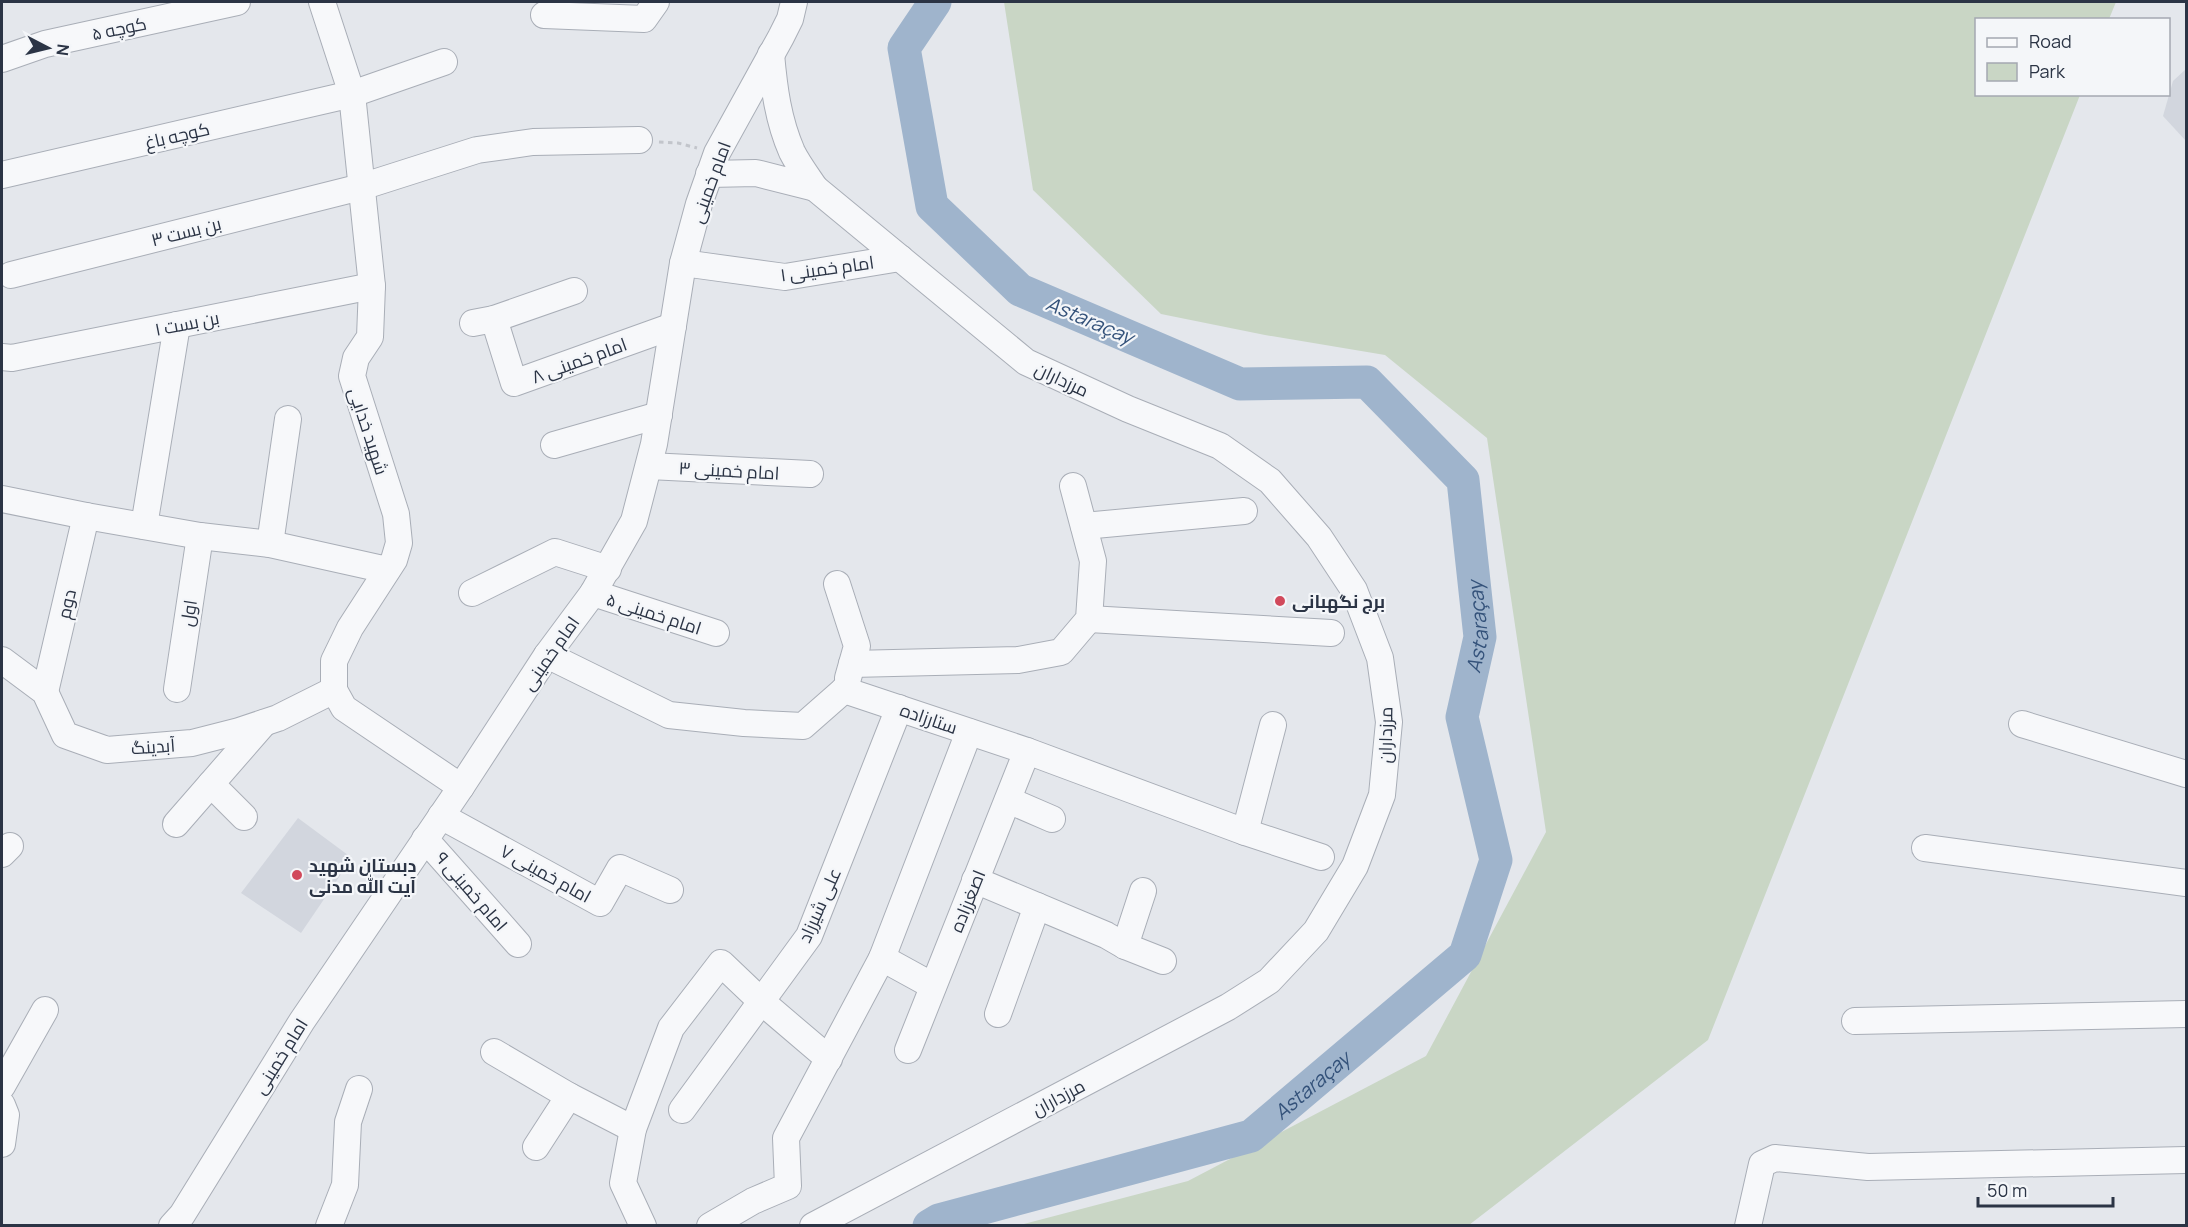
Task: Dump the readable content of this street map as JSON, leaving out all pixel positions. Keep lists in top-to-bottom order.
{
  "streets": {
    "street": [
      "کوچه ۵",
      "کوچه باغ",
      "امام خمینی",
      "بن بست ۳",
      "امام خمینی ۱",
      "بن بست ۱",
      "امام خمینی ۸",
      "مرزداران",
      "شهید خدایی",
      "امام خمینی ۳",
      "دوم",
      "اول",
      "امام خمینی ۵",
      "ستارزاده",
      "آبدینگ",
      "امام خمینی ۷",
      "امام خمینی ۹",
      "اصغرزاده",
      "علی شیرزاد"
    ]
  },
  "crossings": [
    ["کوچه باغ", "شهید خدایی"],
    ["امام خمینی", "امام خمینی ۱"],
    ["امام خمینی", "امام خمینی ۸"],
    ["امام خمینی", "مرزداران"],
    ["امام خمینی", "امام خمینی ۳"],
    ["امام خمینی", "امام خمینی ۵"],
    ["امام خمینی", "امام خمینی ۷"],
    ["امام خمینی", "امام خمینی ۹"],
    ["بن بست ۳", "شهید خدایی"],
    ["امام خمینی ۱", "مرزداران"],
    ["بن بست ۱", "شهید خدایی"],
    ["شهید خدایی", "آبدینگ"],
    ["دوم", "آبدینگ"],
    ["ستارزاده", "اصغرزاده"],
    ["ستارزاده", "علی شیرزاد"]
  ],
  "water": ["Astaraçay"],
  "places": ["برج نگهبانی", "دبستان شهید آیت الله مدنی"],
  "legend": ["Road", "Park"],
  "scale_bar": "50 m",
  "north": "right"
}
